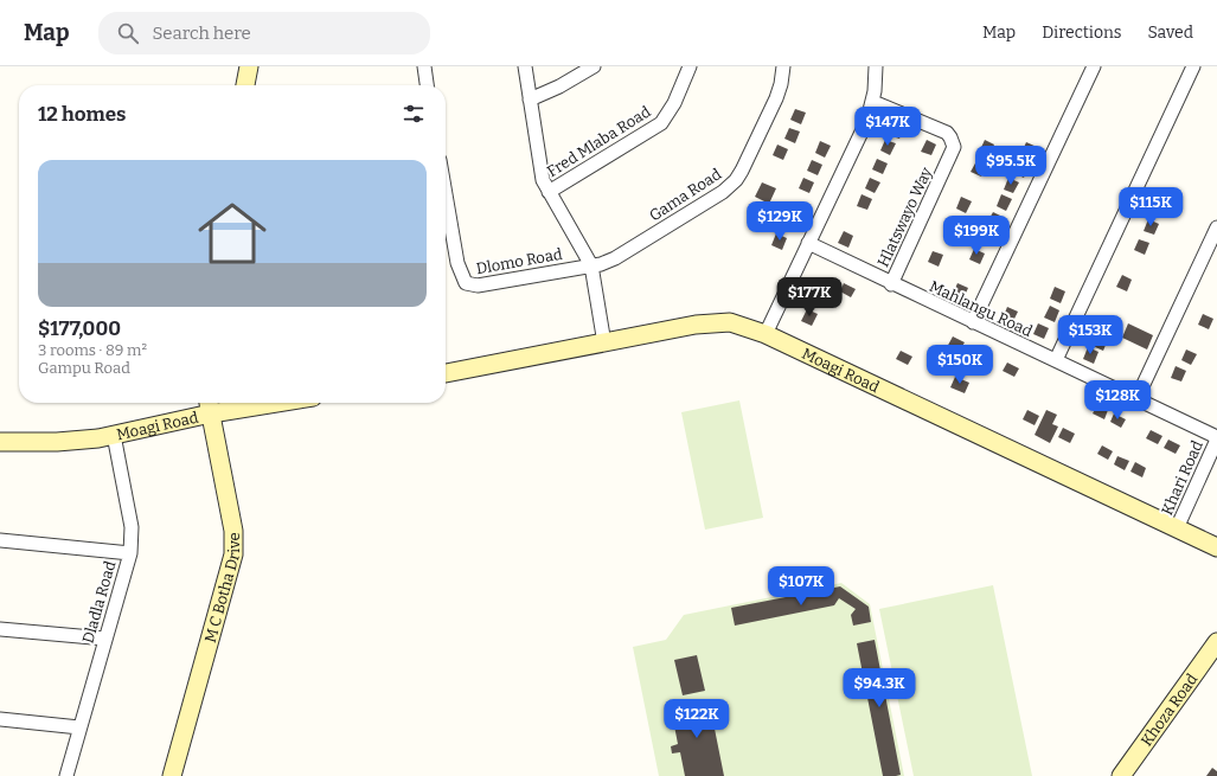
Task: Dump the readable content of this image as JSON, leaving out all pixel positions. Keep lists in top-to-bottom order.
{
  "streets": {
    "street": [
      "Fred Mlaba Road",
      "Gama Road",
      "Hlatswayo Way",
      "Dlomo Road",
      "Mahlangu Road",
      "Moagi Road",
      "Khari Road",
      "M C Botha Drive",
      "Dladla Road",
      "Khoza Road"
    ]
  },
  "crossings": [
    ["Gama Road", "Dlomo Road"],
    ["Hlatswayo Way", "Mahlangu Road"],
    ["Mahlangu Road", "Khari Road"],
    ["Moagi Road", "Khari Road"],
    ["Moagi Road", "M C Botha Drive"],
    ["Moagi Road", "Dladla Road"]
  ],
  "page": {
    "header": "Map",
    "search": "Search here",
    "nav": ["Map", "Directions", "Saved"],
    "heading": "12 homes",
    "price": [
      "$147K",
      "$95.5K",
      "$115K",
      "$129K",
      "$199K",
      "$177K",
      "$153K",
      "$150K",
      "$128K",
      "$107K",
      "$94.3K",
      "$122K"
    ],
    "list": [
      {
        "name": "$177,000",
        "note": "3 rooms · 89 m² · Gampu Road"
      }
    ]
  }
}
